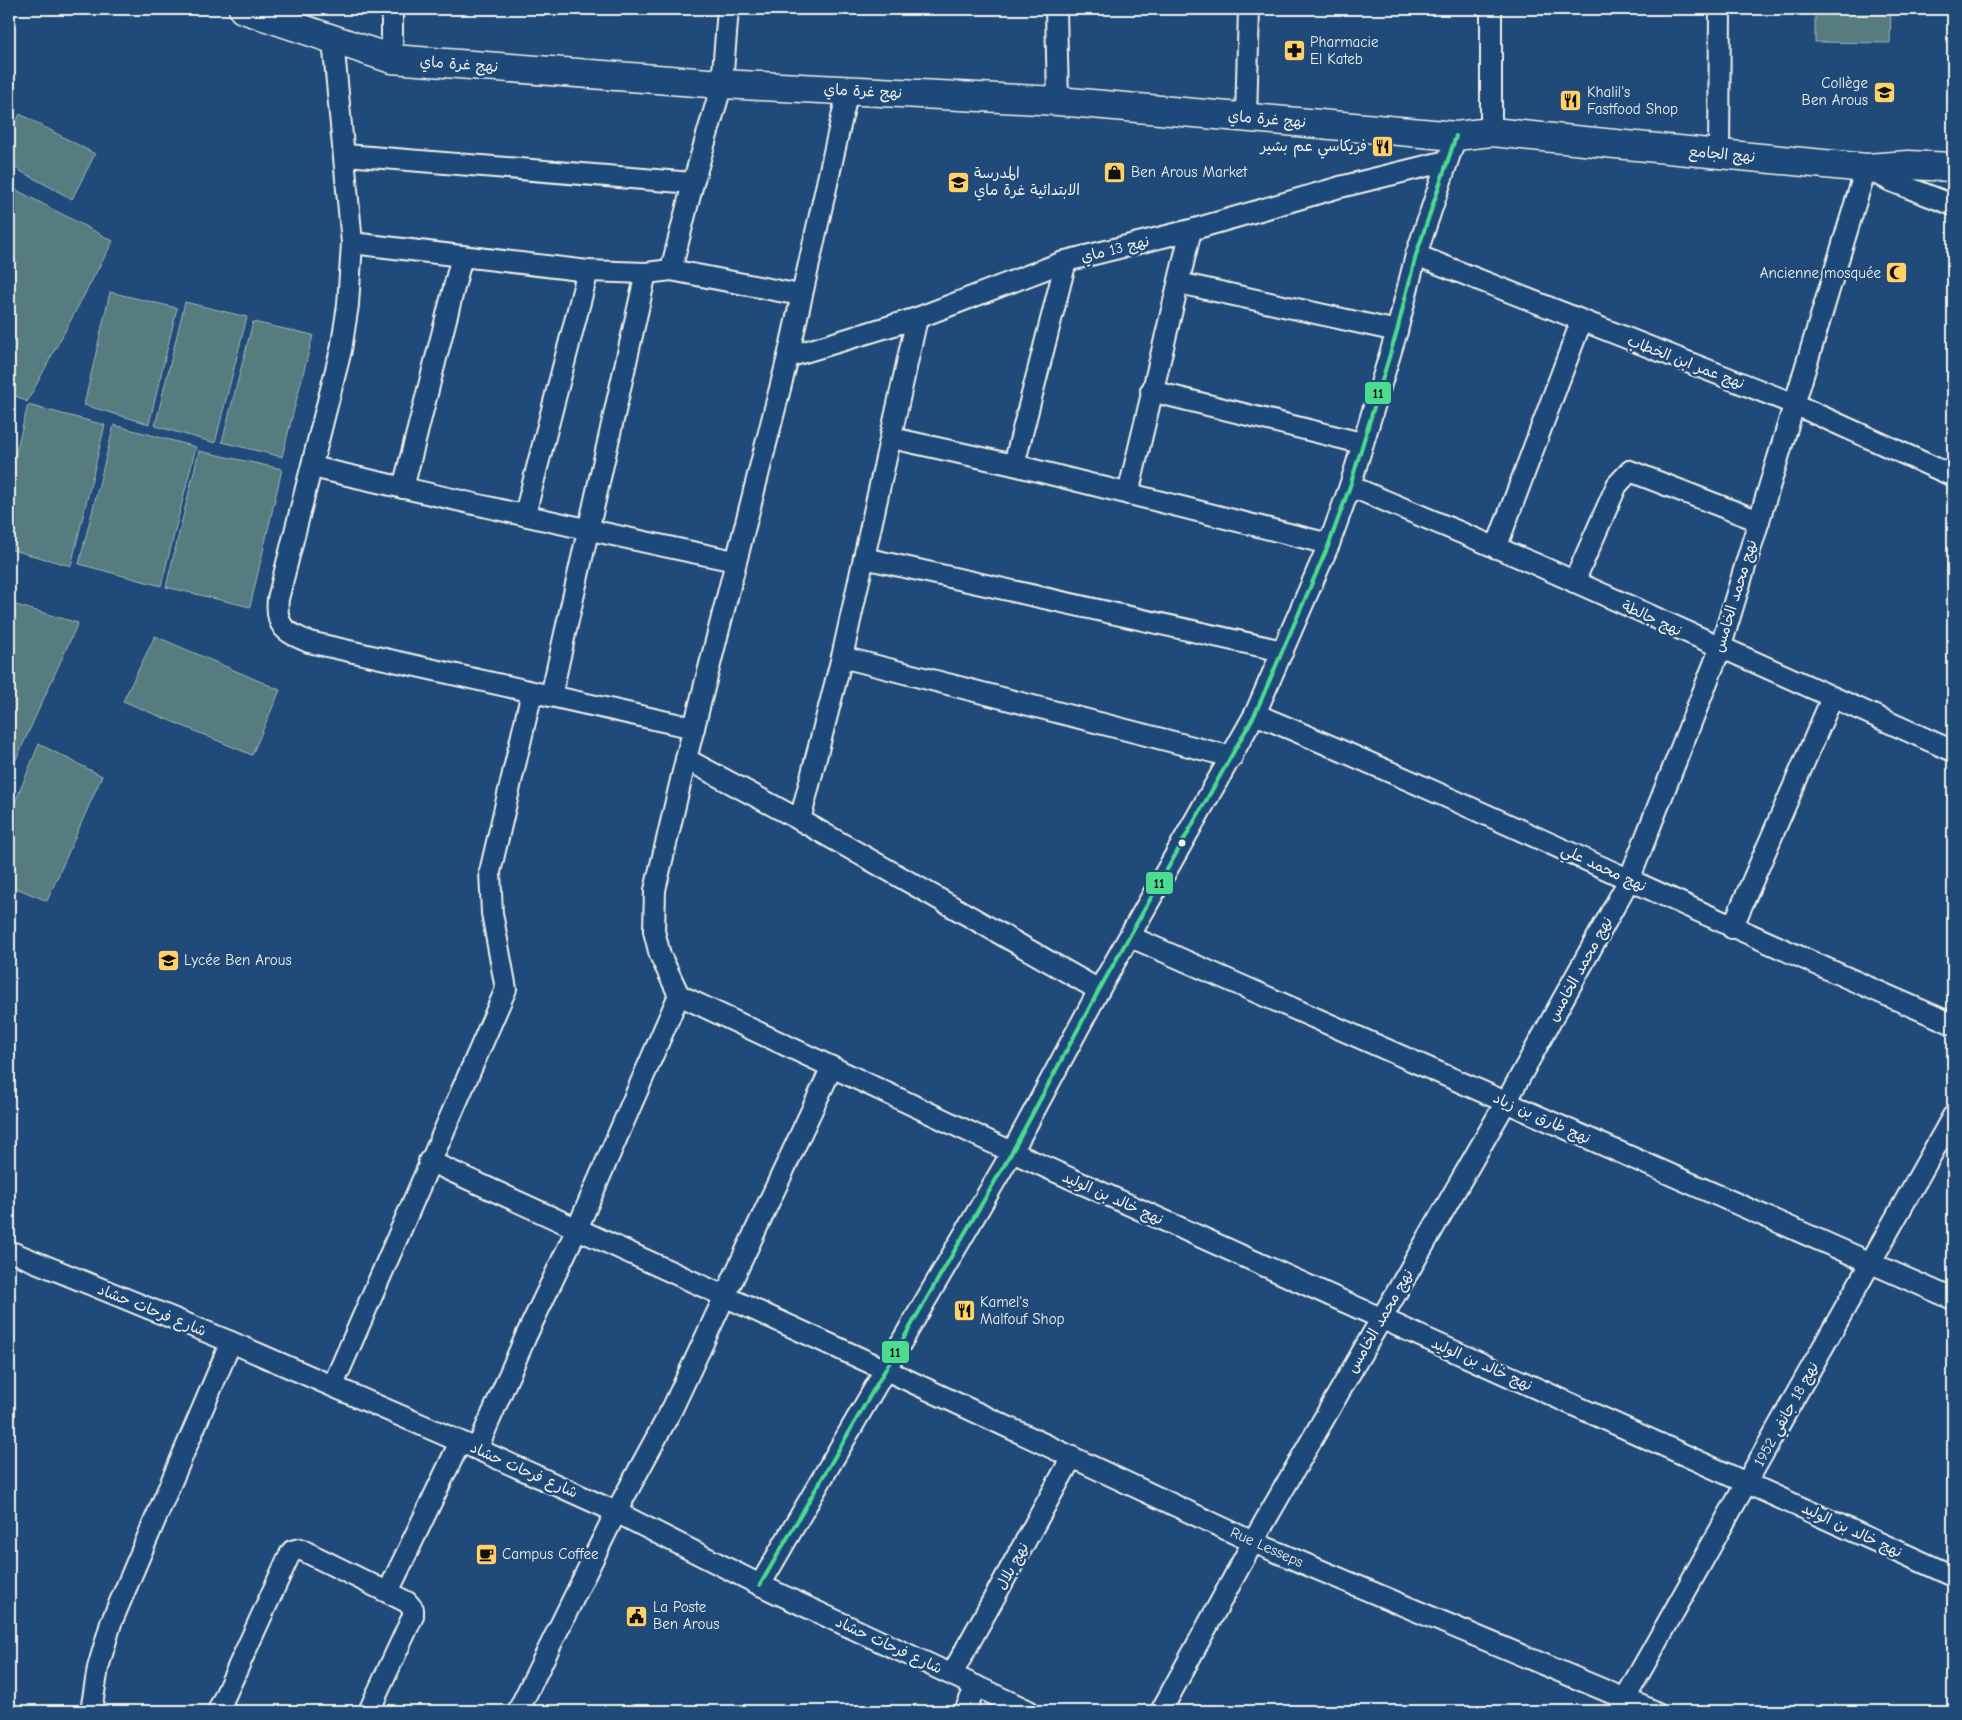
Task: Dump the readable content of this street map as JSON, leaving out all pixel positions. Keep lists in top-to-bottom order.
{
  "streets": {
    "street": [
      "نهج غرة ماي",
      "نهج الجامع",
      "نهج 13 ماي",
      "نهج عمر ابن الخطاب",
      "نهج محمد الخامس",
      "نهج جالطة",
      "نهج محمد علي",
      "نهج طارق بن زياد",
      "نهج خالد بن الوليد",
      "شارع فرحات حشاد",
      "نهج 18 جانفي 1952",
      "Rue Lesseps",
      "نهج بلال"
    ]
  },
  "crossings": [
    ["نهج غرة ماي", "نهج الجامع"],
    ["نهج غرة ماي", "نهج 13 ماي"],
    ["نهج الجامع", "نهج محمد الخامس"],
    ["نهج عمر ابن الخطاب", "نهج محمد الخامس"],
    ["نهج محمد الخامس", "نهج جالطة"],
    ["نهج محمد الخامس", "نهج محمد علي"],
    ["نهج محمد الخامس", "نهج طارق بن زياد"],
    ["نهج محمد الخامس", "نهج خالد بن الوليد"],
    ["نهج محمد الخامس", "Rue Lesseps"],
    ["نهج طارق بن زياد", "نهج 18 جانفي 1952"],
    ["نهج خالد بن الوليد", "نهج 18 جانفي 1952"],
    ["شارع فرحات حشاد", "نهج بلال"],
    ["نهج 18 جانفي 1952", "Rue Lesseps"],
    ["Rue Lesseps", "نهج بلال"]
  ],
  "places": {
    "pharmacy": ["Pharmacie El Kateb"],
    "school or university": ["Collège Ben Arous", "المدرسة الابتدائية غرة ماي", "Lycée Ben Arous"],
    "restaurant": ["Khalil's Fastfood Shop", "فريكاسي عم بشير", "Kamel's Malfouf Shop"],
    "shop": ["Ben Arous Market"],
    "mosque": ["Ancienne mosquée"],
    "cafe": ["Campus Coffee"],
    "public building": ["La Poste Ben Arous"]
  },
  "lines": ["transit line 11"]
}
